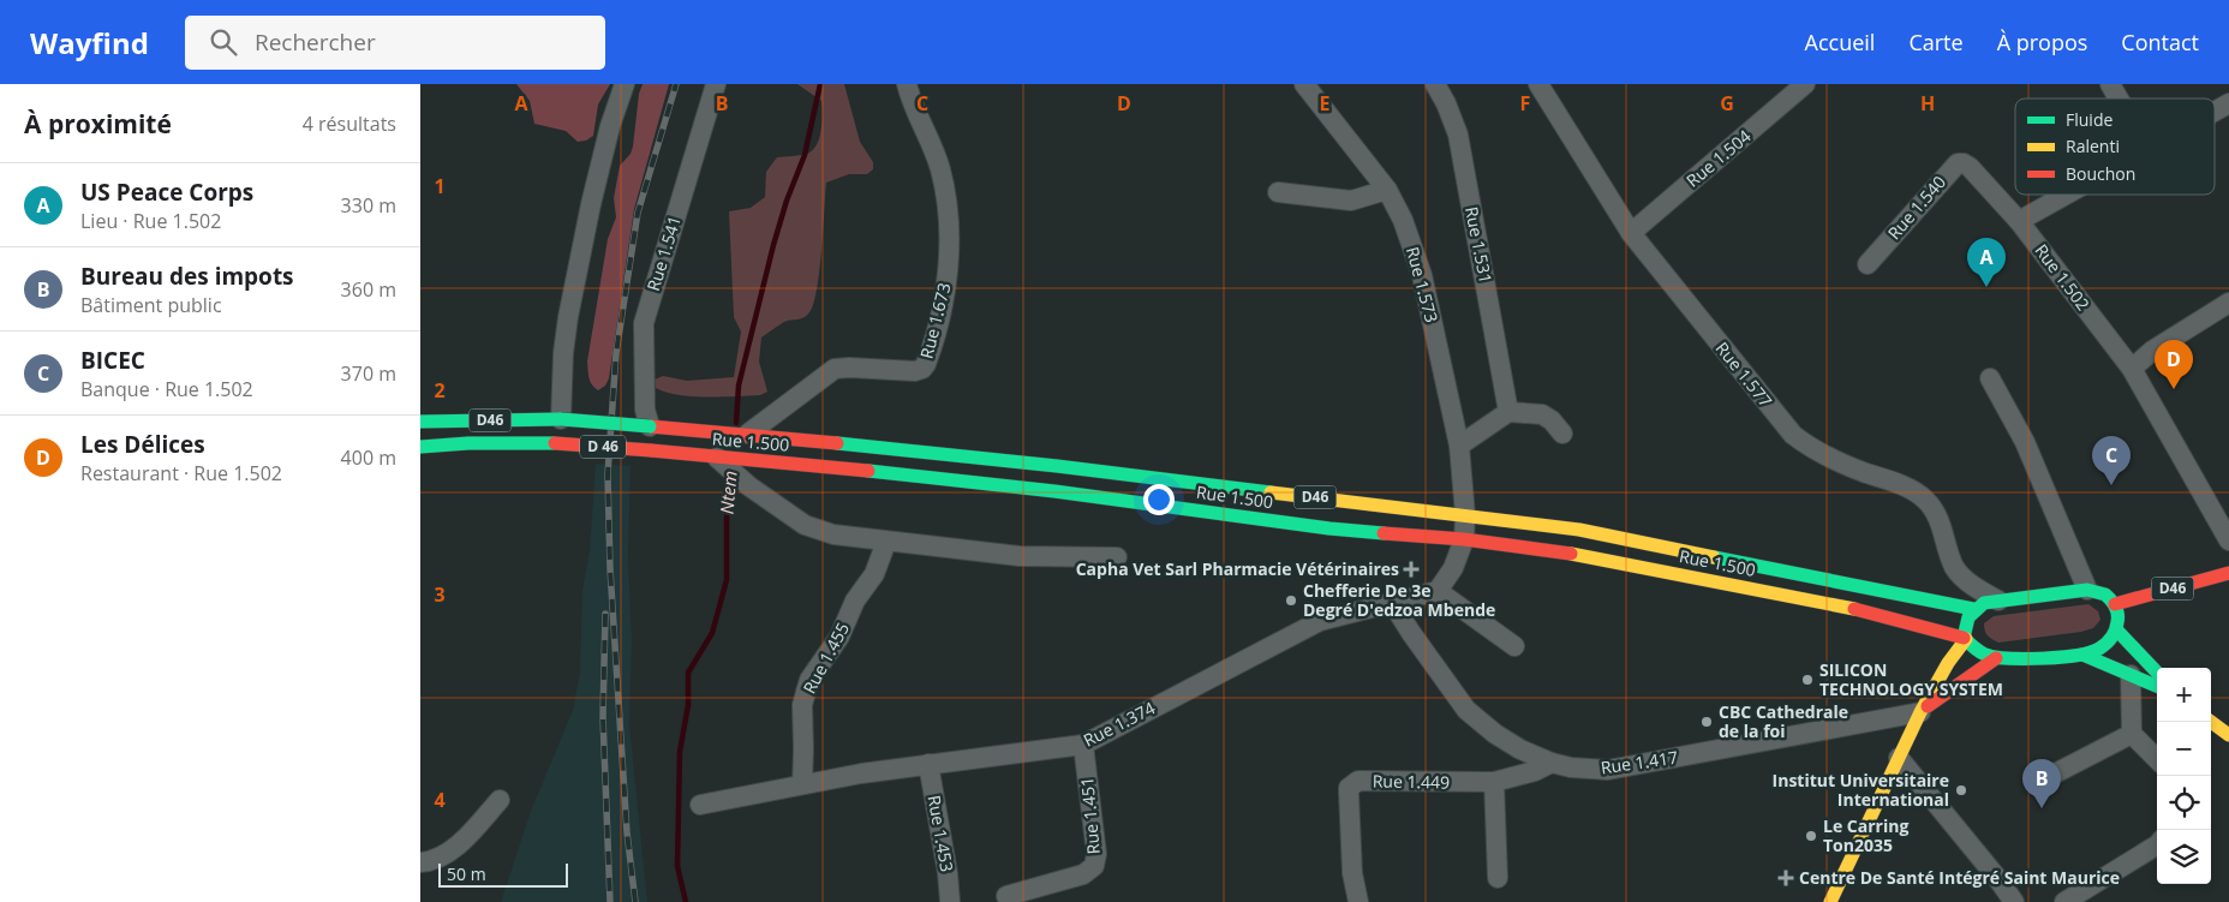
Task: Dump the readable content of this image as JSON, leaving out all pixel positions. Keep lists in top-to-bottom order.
{
  "streets": {
    "main road": ["D46", "Rue 1.500", "D 46"],
    "street": [
      "Rue 1.504",
      "Rue 1.540",
      "Rue 1.531",
      "Rue 1.541",
      "Rue 1.502",
      "Rue 1.573",
      "Rue 1.673",
      "Rue 1.577",
      "Rue 1.455",
      "Rue 1.374",
      "Rue 1.417",
      "Rue 1.449",
      "Rue 1.451",
      "Rue 1.453"
    ]
  },
  "crossings": [
    ["Rue 1.504", "Rue 1.577"],
    ["Rue 1.540", "Rue 1.502"],
    ["Rue 1.541", "D46"],
    ["Rue 1.541", "Rue 1.500"],
    ["Rue 1.573", "Rue 1.500"],
    ["Rue 1.673", "Rue 1.500"],
    ["D46", "Rue 1.500"],
    ["Rue 1.455", "Rue 1.374"],
    ["Rue 1.374", "Rue 1.417"],
    ["Rue 1.374", "Rue 1.451"],
    ["Rue 1.374", "Rue 1.453"],
    ["Rue 1.417", "Rue 1.449"]
  ],
  "water": ["Ntem"],
  "places": {
    "health": ["Capha Vet Sarl Pharmacie Vétérinaires", "Centre De Santé Intégré Saint Maurice"],
    "other": [
      "Chefferie De 3e Degré D'edzoa Mbende",
      "SILICON TECHNOLOGY SYSTEM",
      "CBC Cathedrale de la foi",
      "Institut Universitaire International",
      "Le Carring Ton2035"
    ]
  },
  "legend": ["Fluide", "Ralenti", "Bouchon"],
  "scale_bar": "50 m",
  "page": {
    "header": "Wayfind",
    "search": "Rechercher",
    "nav": [
      "Accueil",
      "Carte",
      "À propos",
      "Contact"
    ],
    "heading": ["À proximité", "4 résultats"],
    "list": [
      {
        "mark": "A",
        "name": "US Peace Corps",
        "note": "Lieu · Rue 1.502",
        "value": "330 m"
      },
      {
        "mark": "B",
        "name": "Bureau des impots",
        "note": "Bâtiment public",
        "value": "360 m"
      },
      {
        "mark": "C",
        "name": "BICEC",
        "note": "Banque · Rue 1.502",
        "value": "370 m"
      },
      {
        "mark": "D",
        "name": "Les Délices",
        "note": "Restaurant · Rue 1.502",
        "value": "400 m"
      }
    ],
    "pins": [
      "A",
      "D",
      "C",
      "B"
    ],
    "map_buttons": ["+", "−"],
    "scale": "50 m"
  },
  "grid": {
    "columns": [
      "A",
      "B",
      "C",
      "D",
      "E",
      "F",
      "G",
      "H"
    ],
    "rows": [
      "1",
      "2",
      "3",
      "4"
    ]
  }
}
